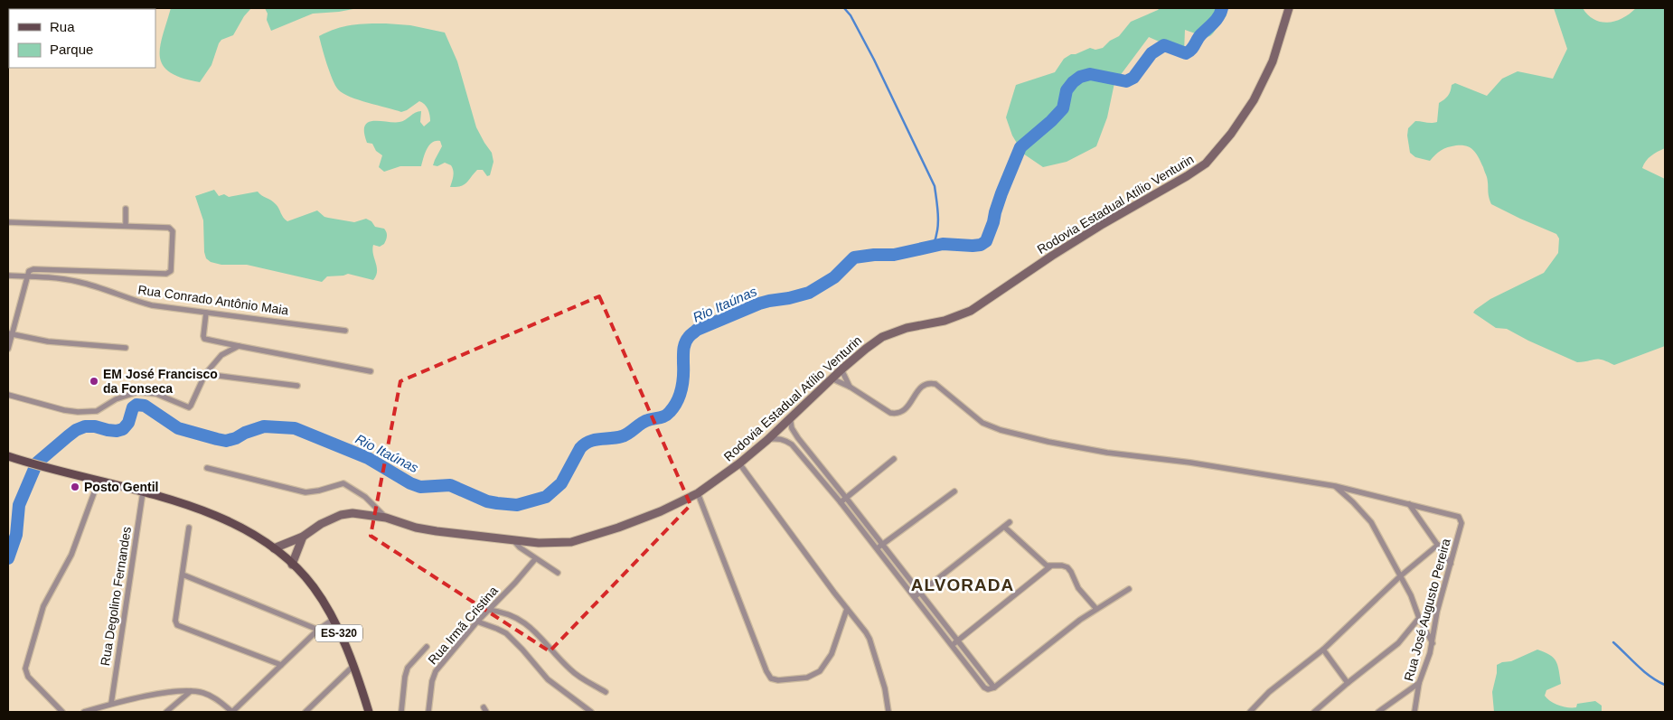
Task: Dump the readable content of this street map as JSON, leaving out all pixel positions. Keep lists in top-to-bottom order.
{
  "streets": {
    "main road": ["Rodovia Estadual Atílio Venturin", "ES-320"],
    "street": [
      "Rua Conrado Antônio Maia",
      "Rua Degolino Fernandes",
      "Rua José Augusto Pereira",
      "Rua Irmã Cristina"
    ]
  },
  "districts": ["ALVORADA"],
  "water": ["Rio Itaúnas"],
  "places": ["EM José Francisco da Fonseca", "Posto Gentil"],
  "legend": ["Rua", "Parque"]
}
